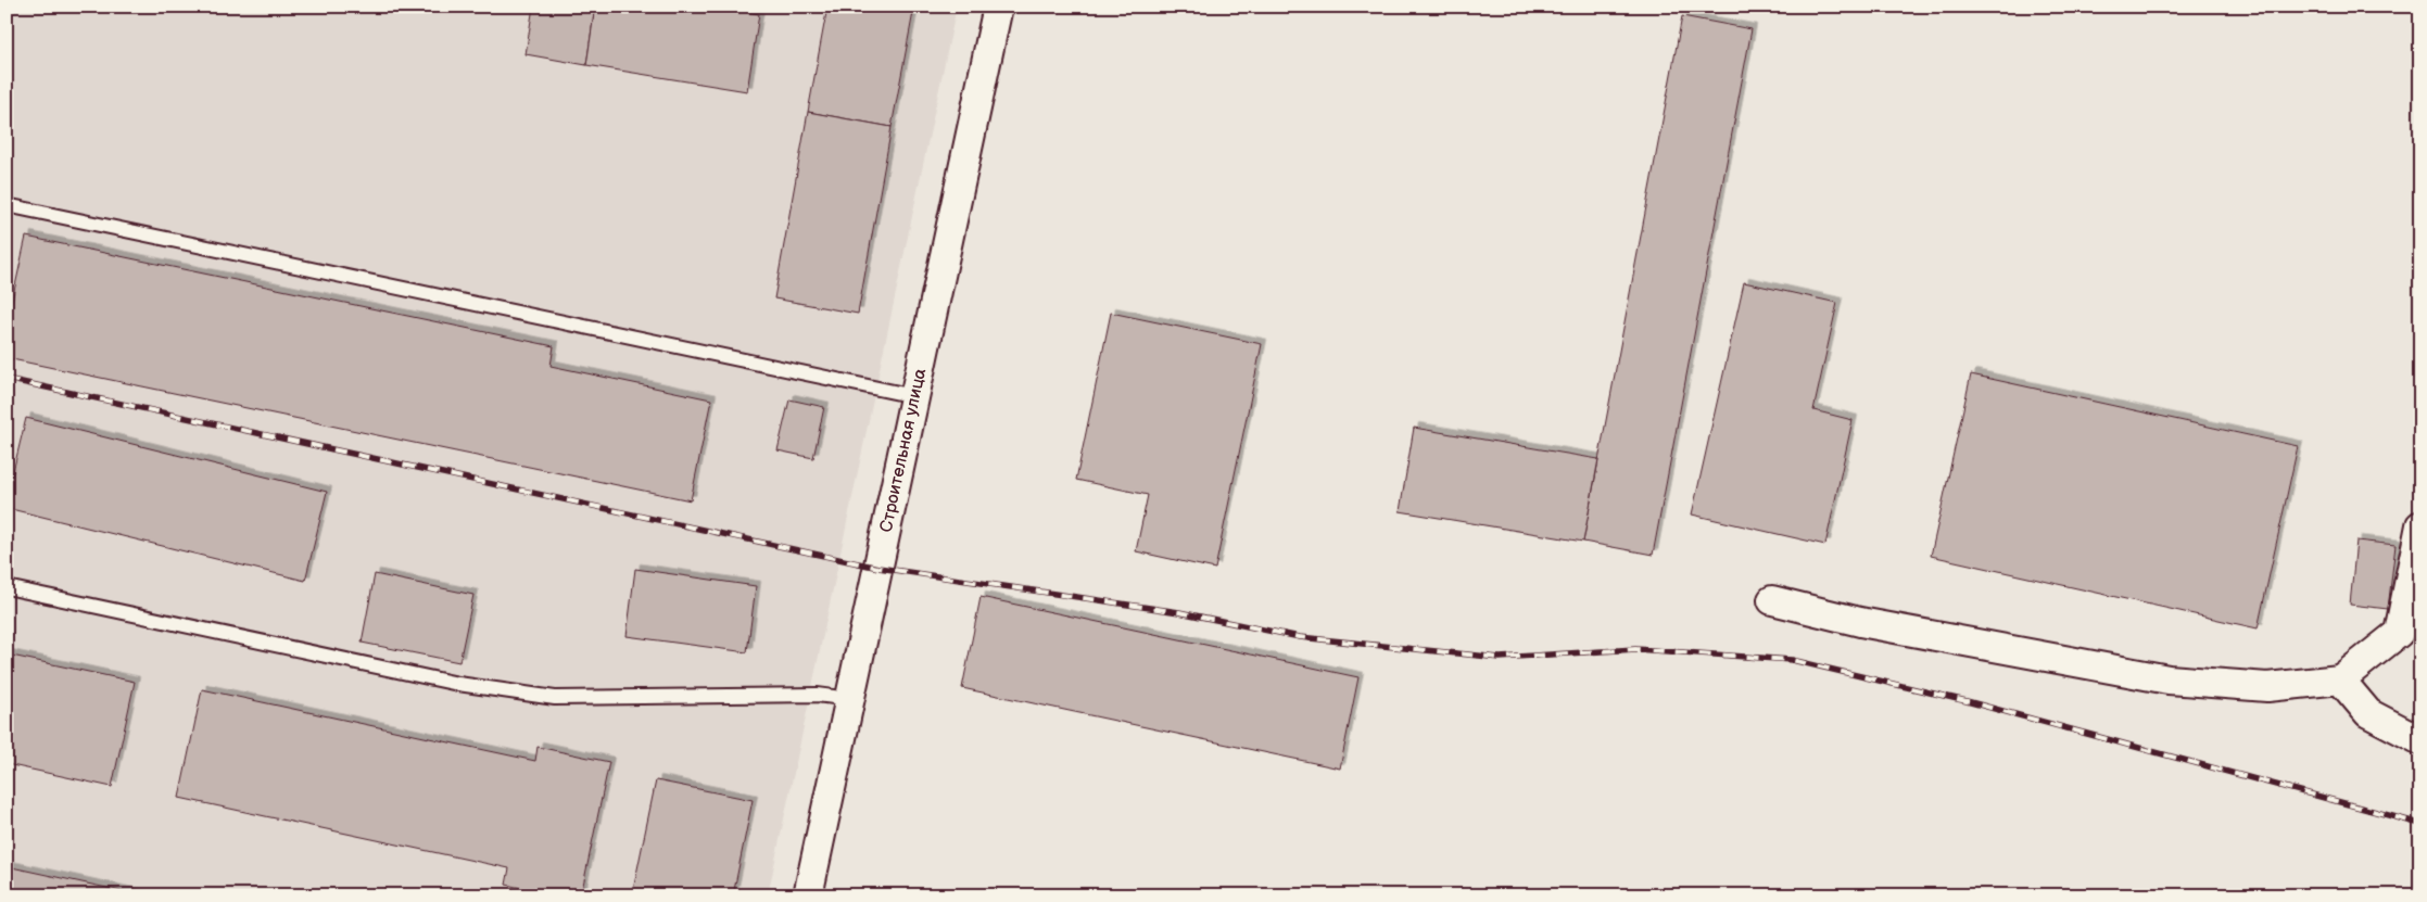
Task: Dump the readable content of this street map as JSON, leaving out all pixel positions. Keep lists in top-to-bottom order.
{
  "streets": {
    "street": ["Строительная улица"]
  }
}
